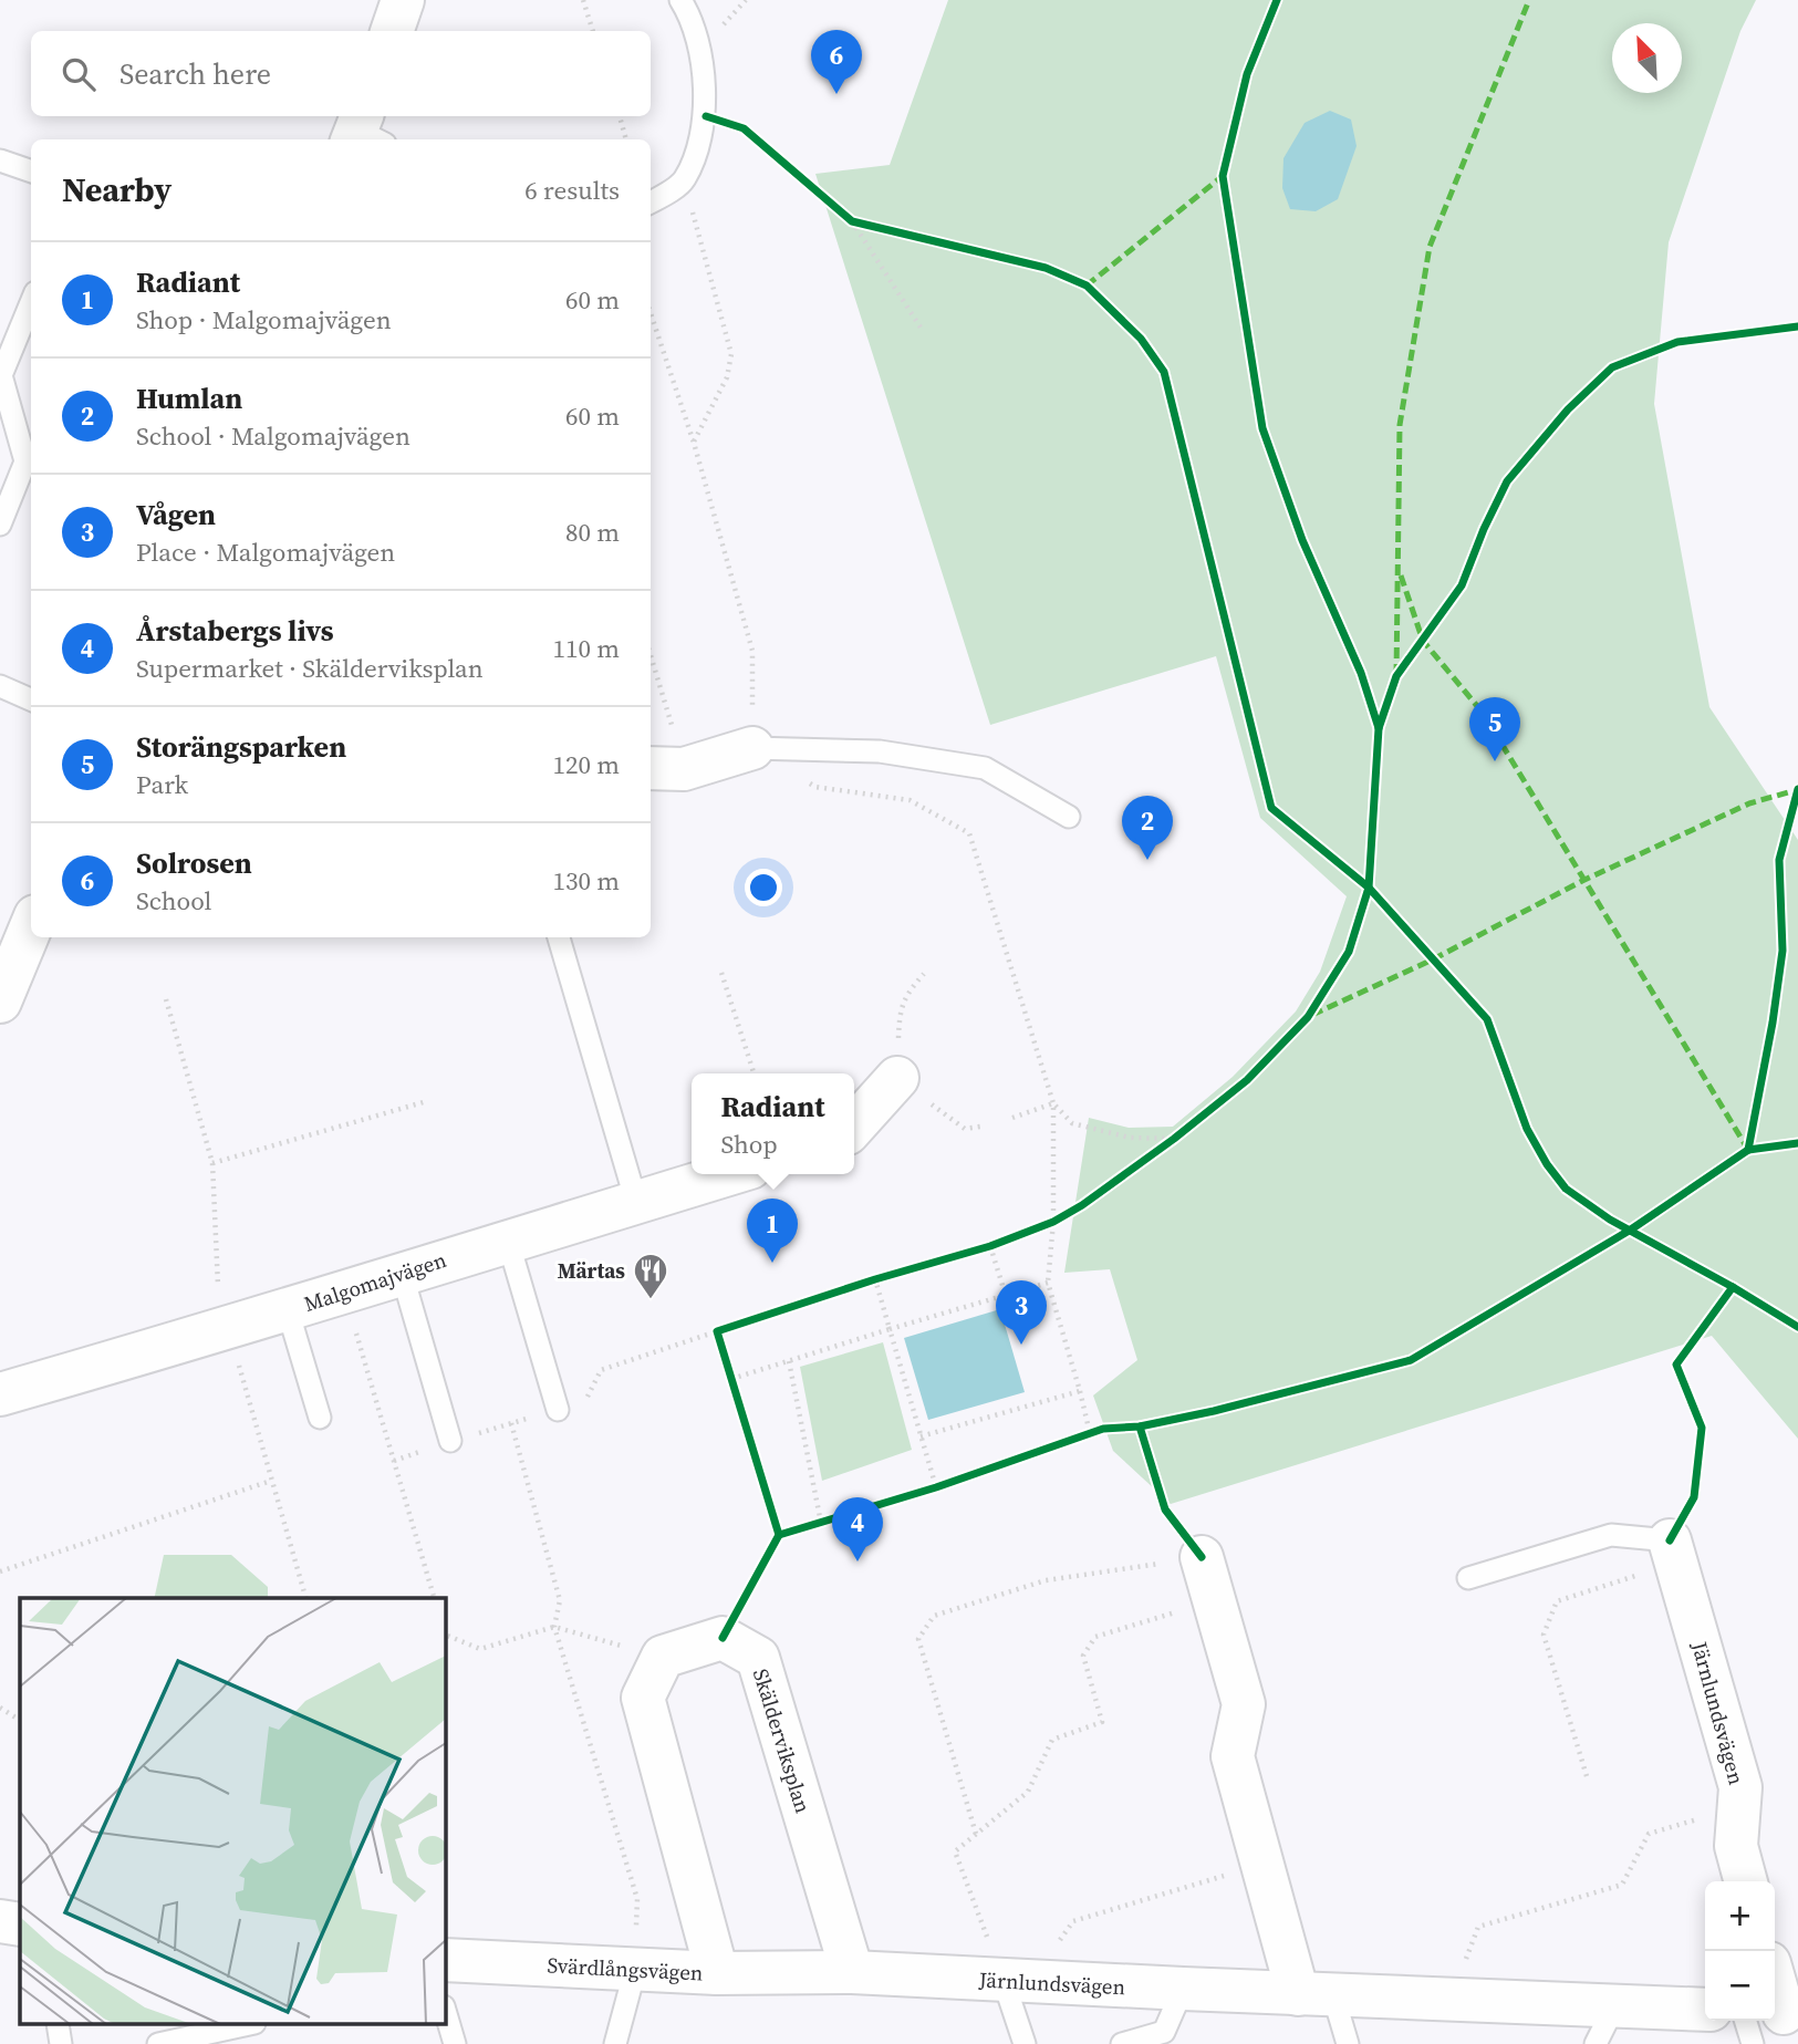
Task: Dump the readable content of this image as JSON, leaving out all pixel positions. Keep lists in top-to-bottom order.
{
  "streets": {
    "street": [
      "Malgomajvägen",
      "Järnlundsvägen",
      "Skälderviksplan",
      "Svärdlångsvägen"
    ]
  },
  "crossings": [
    ["Järnlundsvägen", "Skälderviksplan"],
    ["Järnlundsvägen", "Svärdlångsvägen"]
  ],
  "places": {
    "restaurant": ["Märtas"]
  },
  "north": "top left",
  "page": {
    "pins": [
      "6",
      "5",
      "2",
      "1",
      "3",
      "4"
    ],
    "search": "Search here",
    "heading": ["Nearby", "6 results"],
    "list": [
      {
        "mark": "1",
        "name": "Radiant",
        "note": "Shop · Malgomajvägen",
        "value": "60 m"
      },
      {
        "mark": "2",
        "name": "Humlan",
        "note": "School · Malgomajvägen",
        "value": "60 m"
      },
      {
        "mark": "3",
        "name": "Vågen",
        "note": "Place · Malgomajvägen",
        "value": "80 m"
      },
      {
        "mark": "4",
        "name": "Årstabergs livs",
        "note": "Supermarket · Skälderviksplan",
        "value": "110 m"
      },
      {
        "mark": "5",
        "name": "Storängsparken",
        "note": "Park",
        "value": "120 m"
      },
      {
        "mark": "6",
        "name": "Solrosen",
        "note": "School",
        "value": "130 m"
      }
    ],
    "popup": ["Radiant", "Shop"],
    "map_buttons": ["+", "−"]
  }
}
